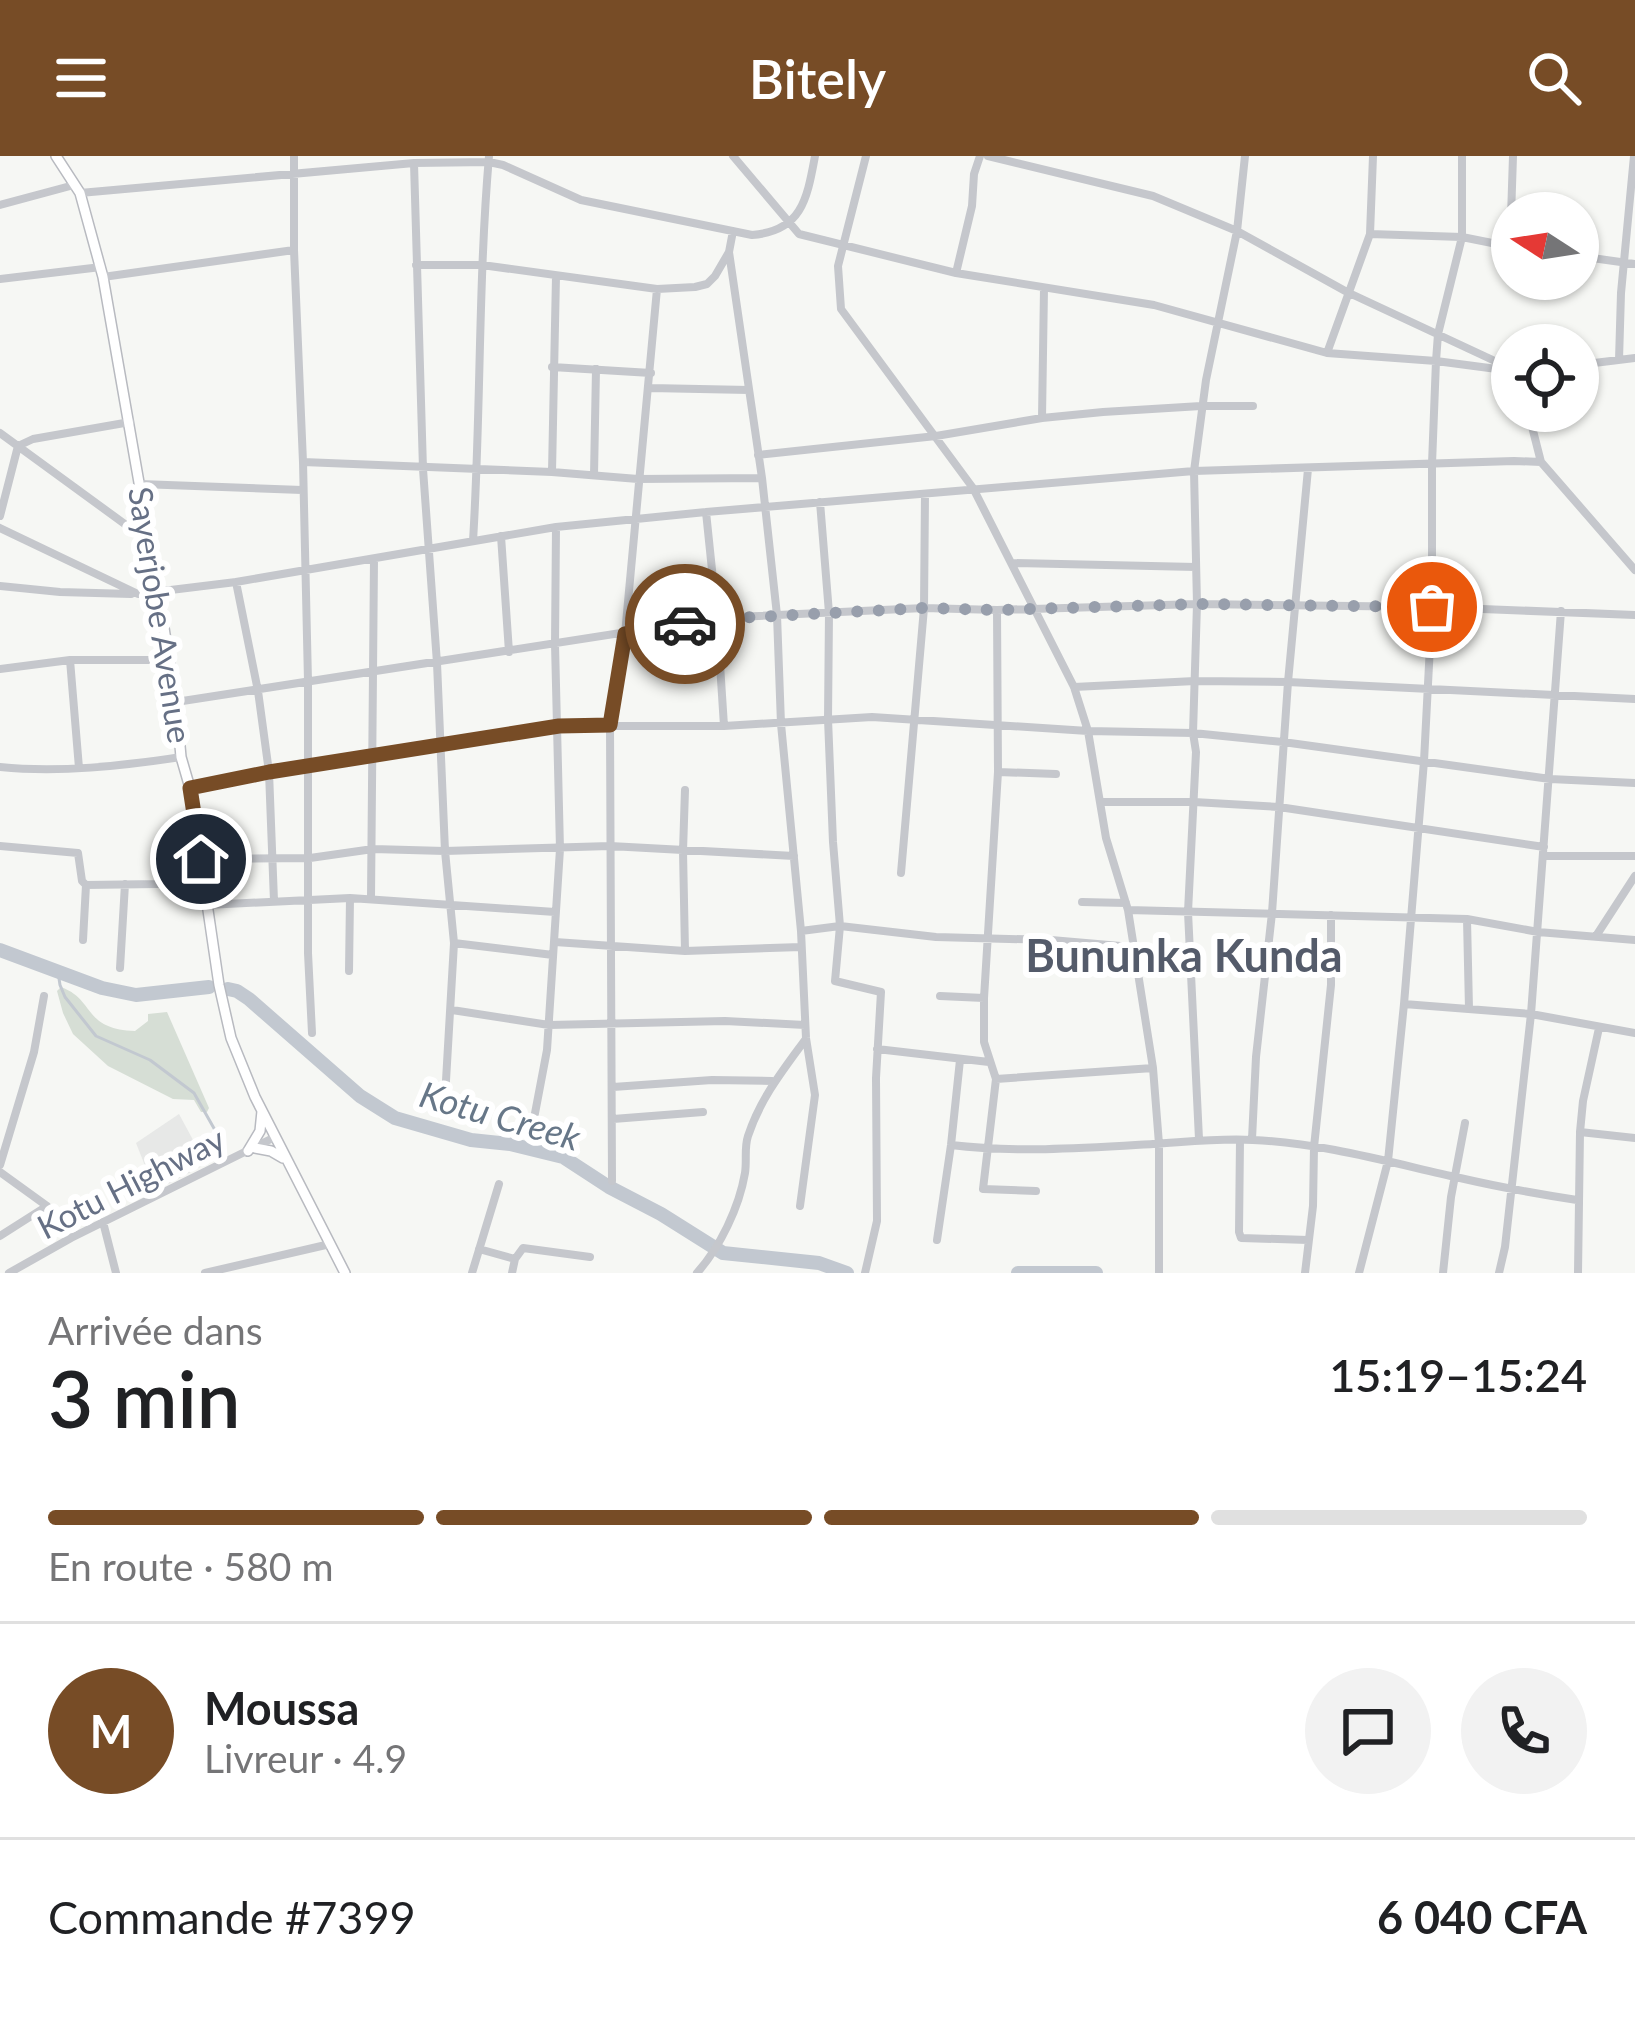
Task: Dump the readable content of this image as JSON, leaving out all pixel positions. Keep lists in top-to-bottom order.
{
  "streets": {
    "main road": ["Sayerjobe Avenue"],
    "street": ["Kotu Highway"]
  },
  "crossings": [
    ["Sayerjobe Avenue", "Kotu Highway"]
  ],
  "districts": ["Bununka Kunda"],
  "water": ["Kotu Creek"],
  "north": "left",
  "page": {
    "header": "Bitely",
    "heading": ["3 min", "Arrivée dans", "15:19–15:24"],
    "panel": [
      "Moussa",
      "Livreur · 4.9",
      "Commande #7399",
      "6 040 CFA"
    ],
    "bar": "En route · 580 m",
    "round": "M"
  }
}
